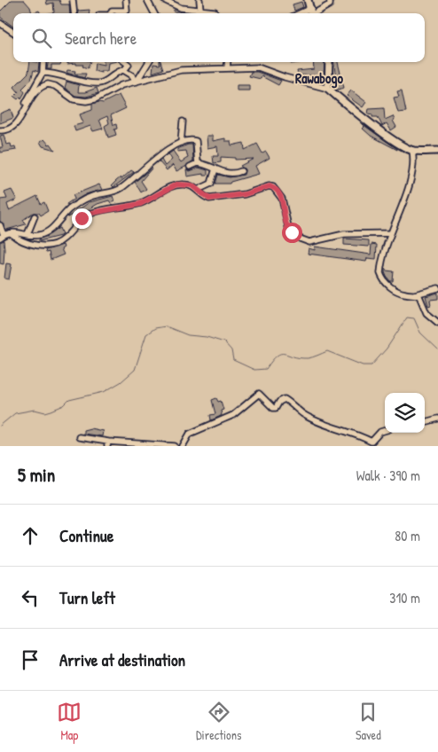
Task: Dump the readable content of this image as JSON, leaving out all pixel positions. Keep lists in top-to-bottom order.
{
  "districts": ["Rawabogo"],
  "page": {
    "search": "Search here",
    "heading": ["5 min", "Walk · 390 m"],
    "list": [
      ["Continue", "80 m"],
      ["Turn left", "310 m"],
      "Arrive at destination"
    ],
    "nav": ["Map", "Directions", "Saved"]
  }
}
